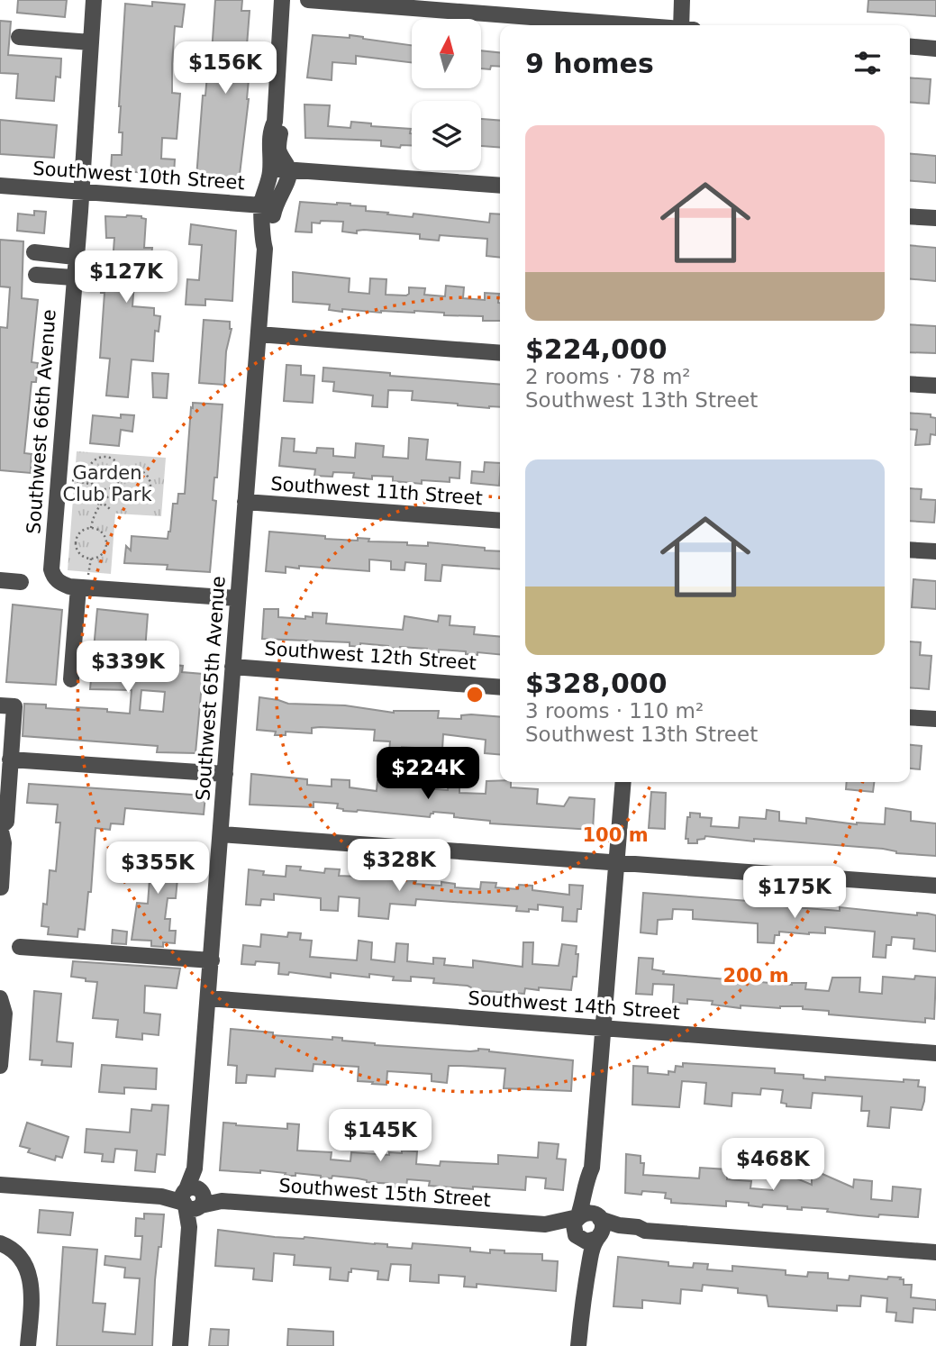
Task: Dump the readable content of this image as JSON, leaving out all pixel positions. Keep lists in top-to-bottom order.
{
  "streets": {
    "street": [
      "Southwest 10th Street",
      "Southwest 66th Avenue",
      "Southwest 11th Street",
      "Southwest 12th Street",
      "Southwest 65th Avenue",
      "Southwest 14th Street",
      "Southwest 15th Street"
    ]
  },
  "crossings": [
    ["Southwest 10th Street", "Southwest 66th Avenue"],
    ["Southwest 10th Street", "Southwest 65th Avenue"],
    ["Southwest 11th Street", "Southwest 65th Avenue"],
    ["Southwest 12th Street", "Southwest 65th Avenue"],
    ["Southwest 65th Avenue", "Southwest 14th Street"],
    ["Southwest 65th Avenue", "Southwest 15th Street"]
  ],
  "parks": ["Garden Club Park"],
  "north": "top",
  "page": {
    "heading": "9 homes",
    "price": [
      "$156K",
      "$127K",
      "$339K",
      "$224K",
      "$328K",
      "$355K",
      "$175K",
      "$145K",
      "$468K"
    ],
    "list": [
      {
        "name": "$224,000",
        "note": "2 rooms · 78 m² · Southwest 13th Street"
      },
      {
        "name": "$328,000",
        "note": "3 rooms · 110 m² · Southwest 13th Street"
      }
    ]
  },
  "rings": ["100 m", "200 m"]
}
